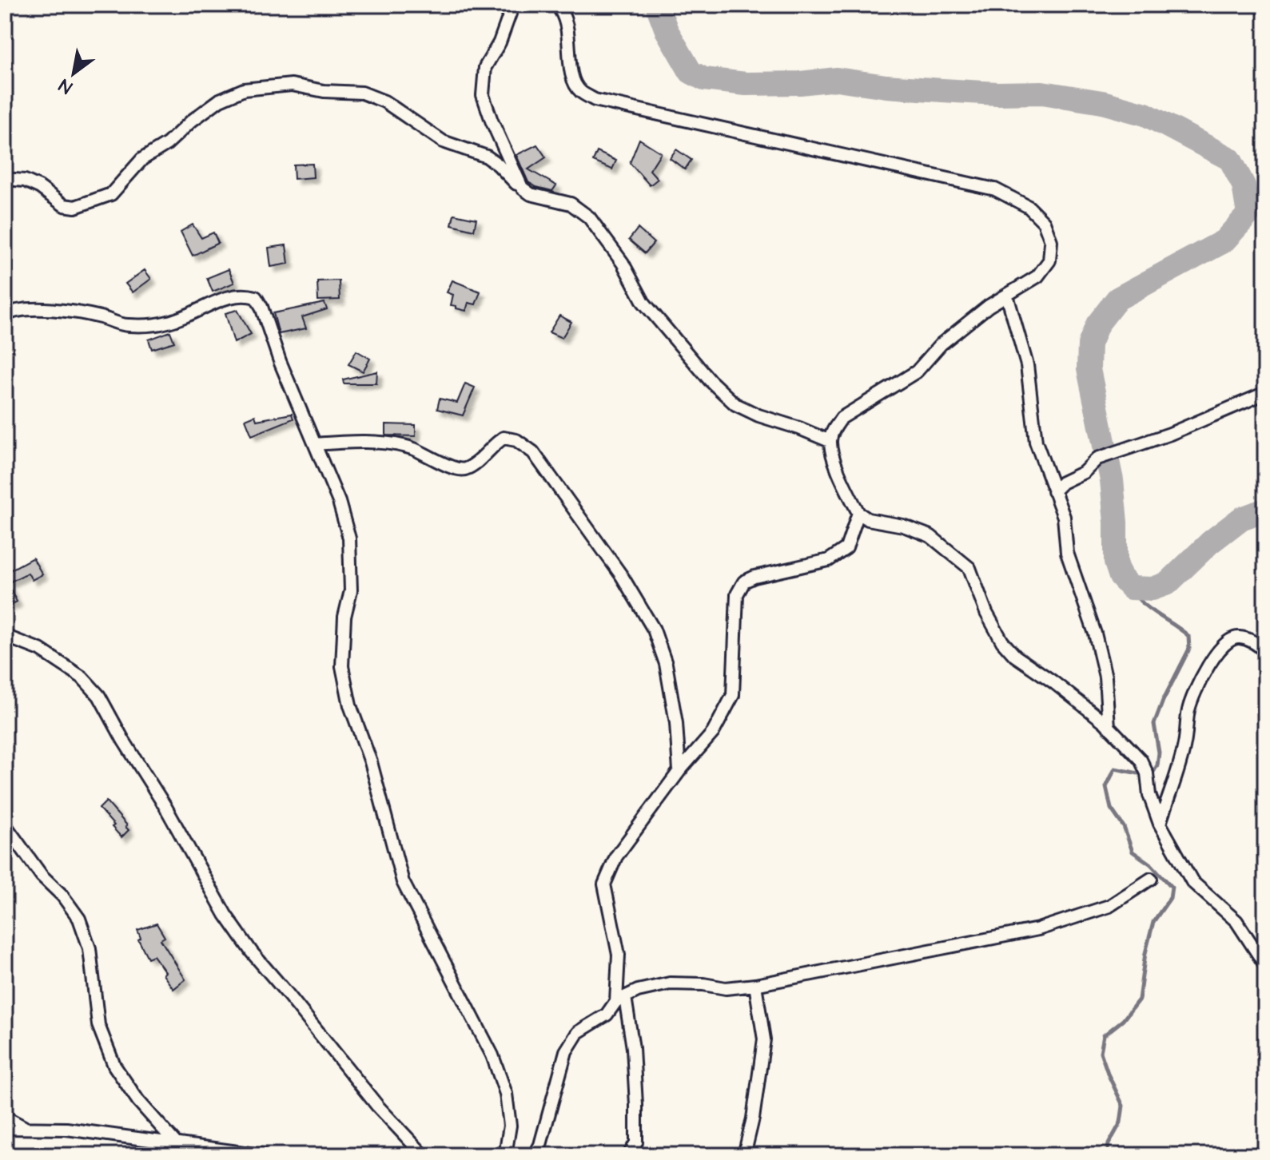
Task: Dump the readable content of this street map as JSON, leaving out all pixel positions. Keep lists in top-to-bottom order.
{
  "north": "bottom left"
}
